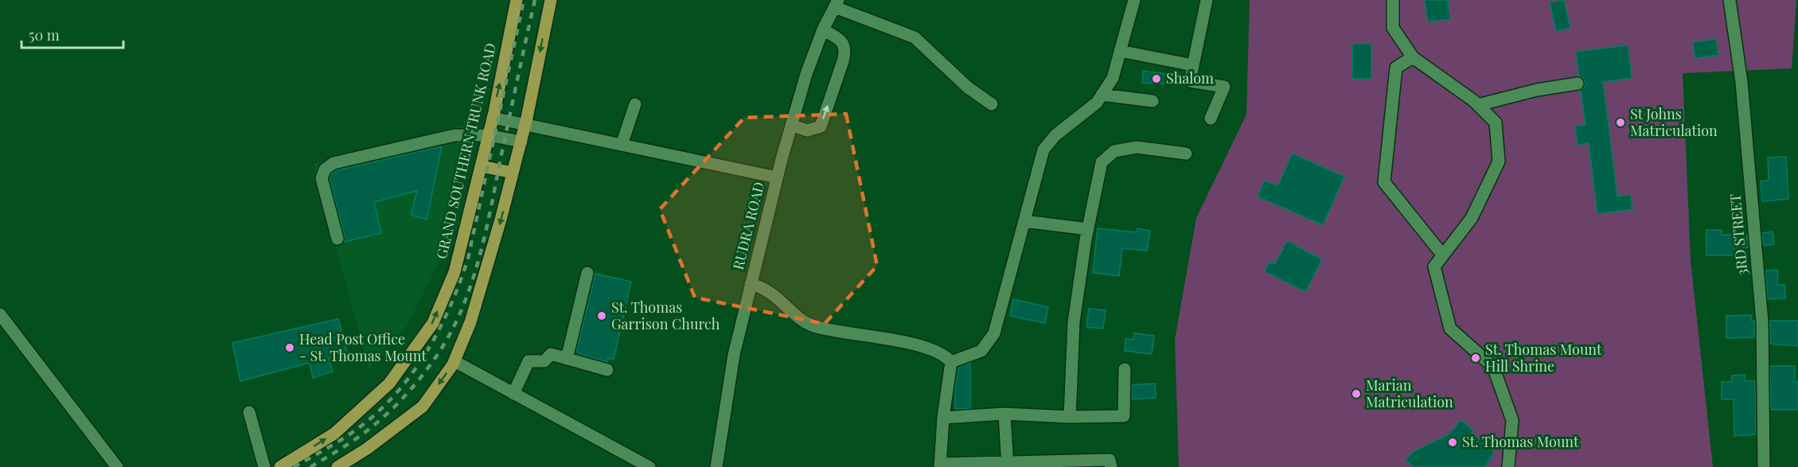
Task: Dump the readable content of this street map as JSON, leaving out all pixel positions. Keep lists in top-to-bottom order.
{
  "streets": {
    "main road": ["GRAND SOUTHERN TRUNK ROAD"],
    "street": ["RUDRA ROAD", "3RD STREET"]
  },
  "places": [
    "Shalom",
    "St Johns Matriculation",
    "St. Thomas Garrison Church",
    "Head Post Office - St. Thomas Mount",
    "St. Thomas Mount Hill Shrine",
    "Marian Matriculation",
    "St. Thomas Mount"
  ],
  "scale_bar": "50 m"
}
